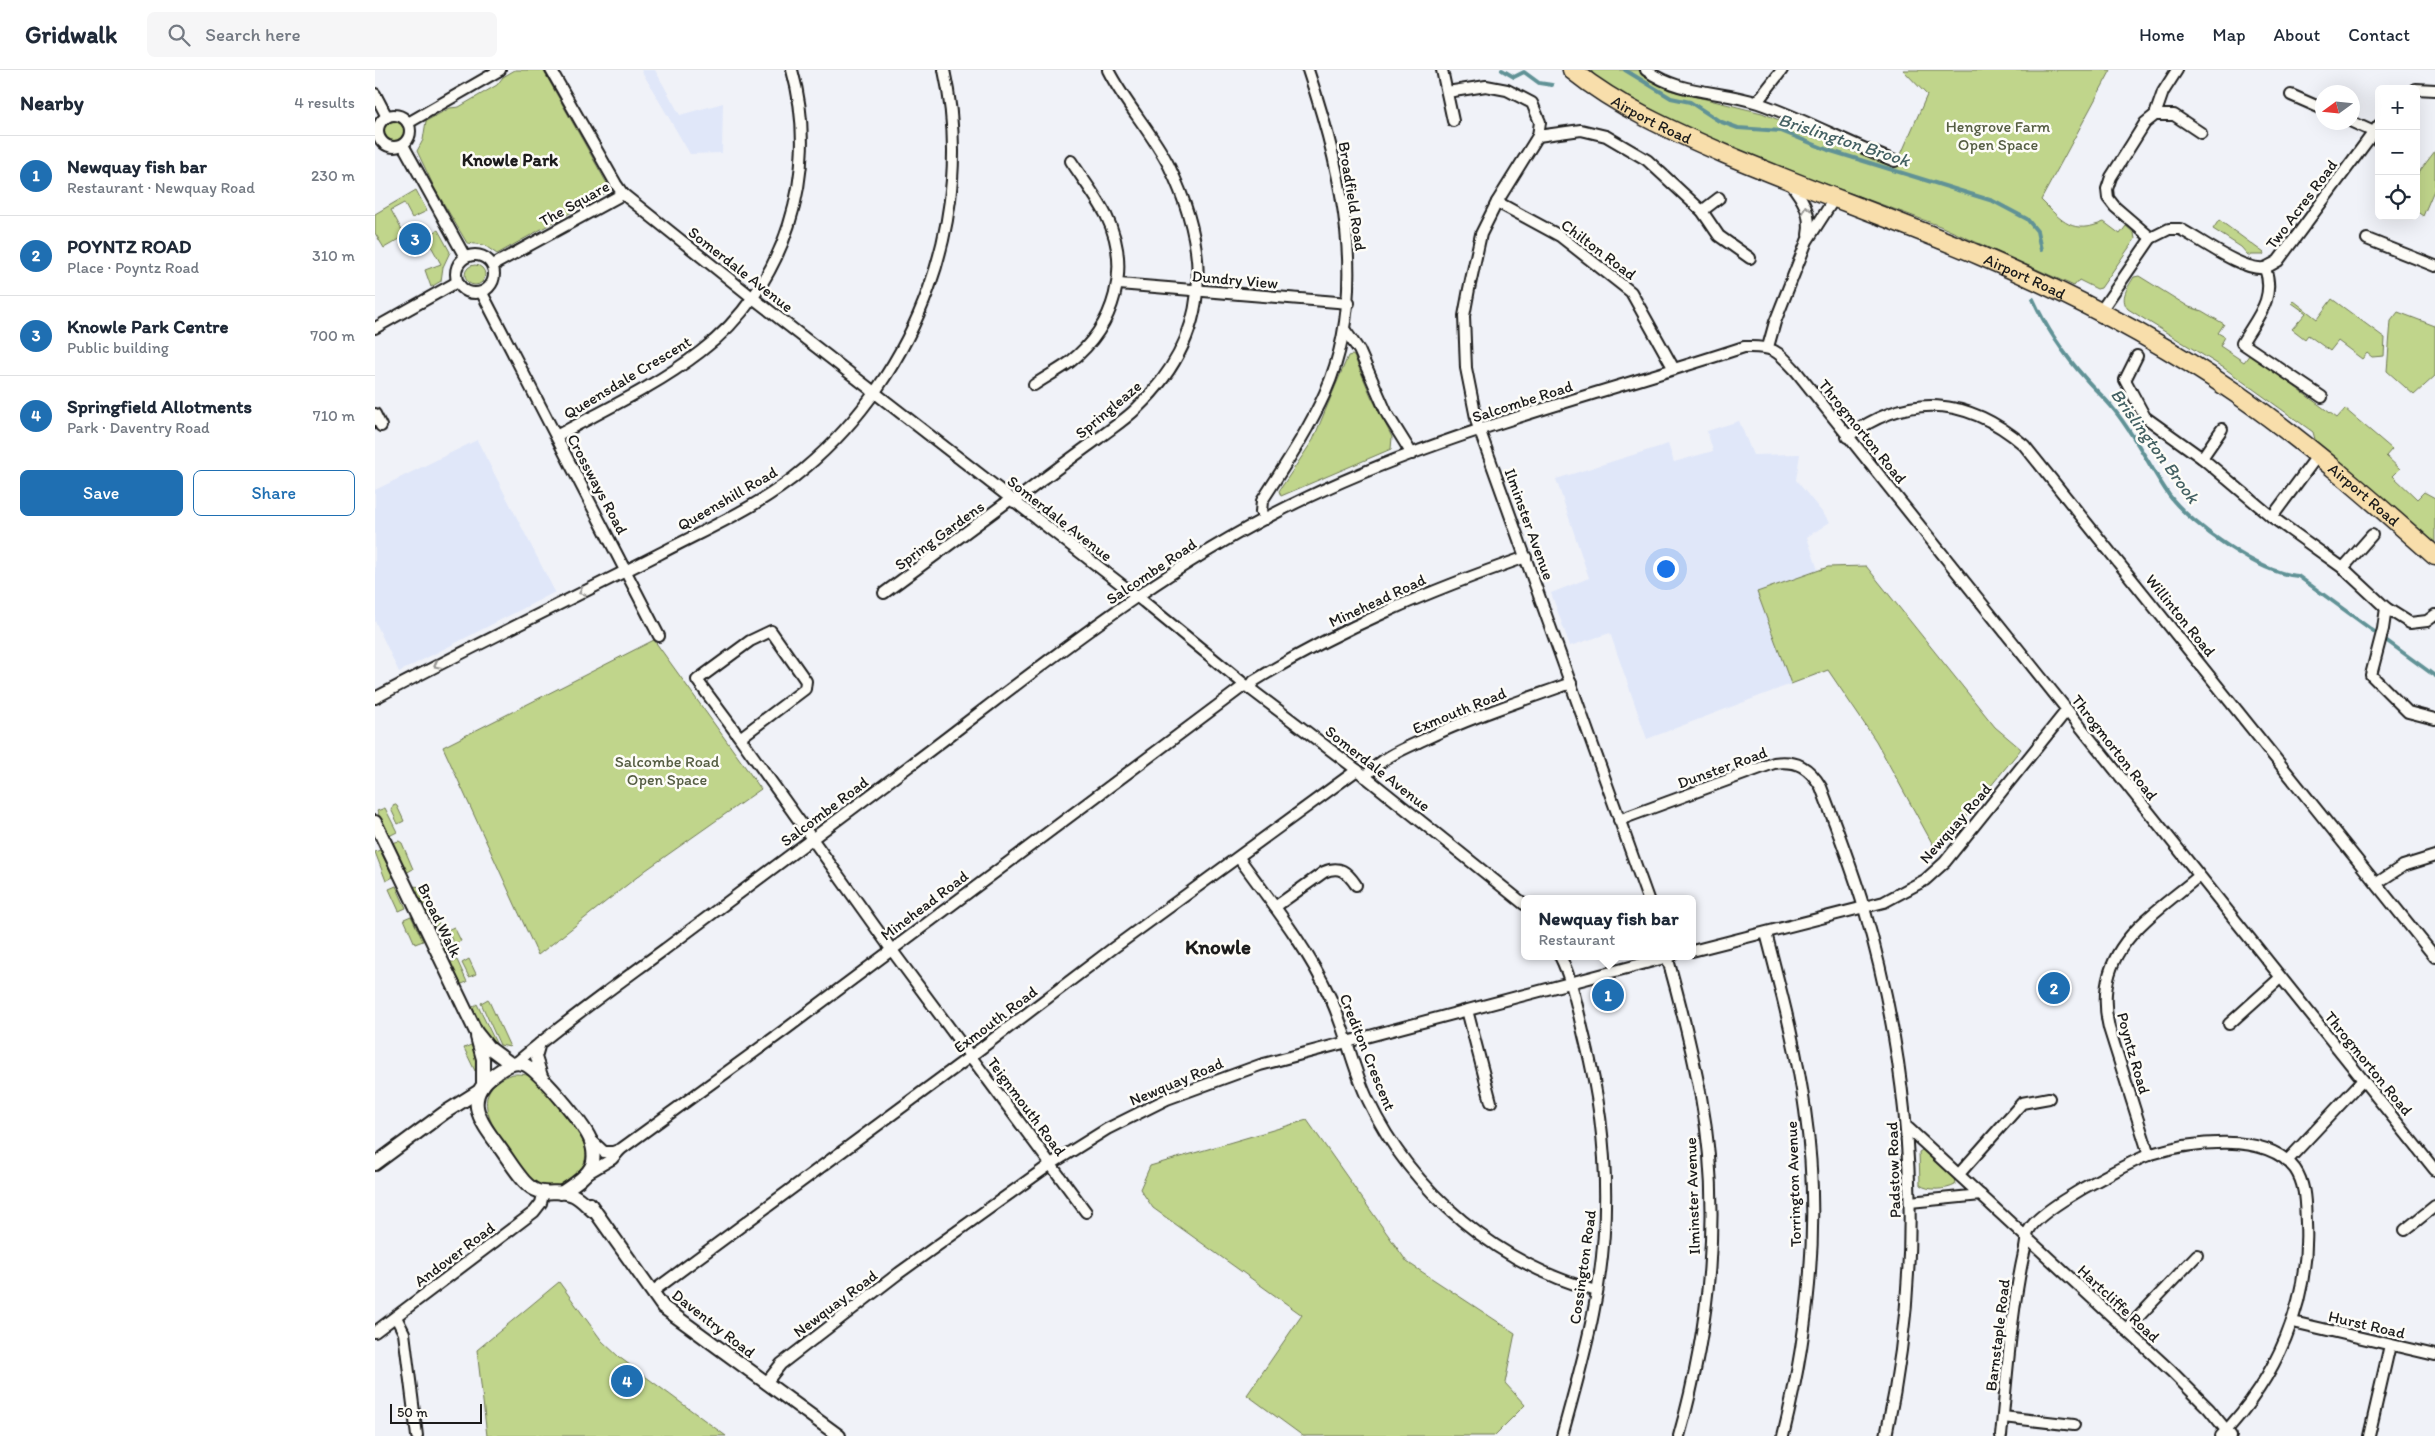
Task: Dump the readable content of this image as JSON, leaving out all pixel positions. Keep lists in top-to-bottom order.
{
  "streets": {
    "highway": ["Airport Road"],
    "street": [
      "Broadfield Road",
      "The Square",
      "Two Acres Road",
      "Chilton Road",
      "Somerdale Avenue",
      "Dundry View",
      "Queensdale Crescent",
      "Salcombe Road",
      "Springleaze",
      "Throgmorton Road",
      "Crossways Road",
      "Queenshill Road",
      "Ilminster Avenue",
      "Spring Gardens",
      "Minehead Road",
      "Willinton Road",
      "Exmouth Road",
      "Dunster Road",
      "Newquay Road",
      "Broad Walk",
      "Crediton Crescent",
      "Poyntz Road",
      "Teignmouth Road",
      "Padstow Road",
      "Torrington Avenue",
      "Andover Road",
      "Cossington Road",
      "Hartcliffe Road",
      "Daventry Road",
      "Hurst Road",
      "Barnstaple Road"
    ]
  },
  "crossings": [
    ["Broadfield Road", "Dundry View"],
    ["Broadfield Road", "Salcombe Road"],
    ["The Square", "Somerdale Avenue"],
    ["The Square", "Crossways Road"],
    ["Chilton Road", "Salcombe Road"],
    ["Chilton Road", "Ilminster Avenue"],
    ["Somerdale Avenue", "Queensdale Crescent"],
    ["Somerdale Avenue", "Salcombe Road"],
    ["Somerdale Avenue", "Springleaze"],
    ["Somerdale Avenue", "Queenshill Road"],
    ["Somerdale Avenue", "Spring Gardens"],
    ["Somerdale Avenue", "Minehead Road"],
    ["Somerdale Avenue", "Exmouth Road"],
    ["Dundry View", "Springleaze"],
    ["Queensdale Crescent", "Crossways Road"],
    ["Salcombe Road", "Throgmorton Road"],
    ["Salcombe Road", "Ilminster Avenue"],
    ["Salcombe Road", "Minehead Road"],
    ["Salcombe Road", "Broad Walk"],
    ["Salcombe Road", "Teignmouth Road"],
    ["Salcombe Road", "Andover Road"],
    ["Salcombe Road", "Daventry Road"],
    ["Springleaze", "Spring Gardens"],
    ["Throgmorton Road", "Willinton Road"],
    ["Throgmorton Road", "Newquay Road"],
    ["Throgmorton Road", "Poyntz Road"],
    ["Crossways Road", "Queenshill Road"],
    ["Ilminster Avenue", "Minehead Road"],
    ["Ilminster Avenue", "Exmouth Road"],
    ["Ilminster Avenue", "Dunster Road"],
    ["Minehead Road", "Broad Walk"],
    ["Minehead Road", "Teignmouth Road"],
    ["Minehead Road", "Andover Road"],
    ["Minehead Road", "Daventry Road"],
    ["Exmouth Road", "Crediton Crescent"],
    ["Exmouth Road", "Teignmouth Road"],
    ["Exmouth Road", "Daventry Road"],
    ["Dunster Road", "Newquay Road"],
    ["Dunster Road", "Padstow Road"],
    ["Newquay Road", "Crediton Crescent"],
    ["Newquay Road", "Teignmouth Road"],
    ["Newquay Road", "Padstow Road"],
    ["Newquay Road", "Torrington Avenue"],
    ["Newquay Road", "Cossington Road"],
    ["Newquay Road", "Daventry Road"],
    ["Broad Walk", "Andover Road"],
    ["Broad Walk", "Daventry Road"],
    ["Crediton Crescent", "Cossington Road"],
    ["Padstow Road", "Hartcliffe Road"],
    ["Andover Road", "Daventry Road"],
    ["Hartcliffe Road", "Barnstaple Road"]
  ],
  "districts": ["Knowle Park", "Knowle"],
  "water": ["Brislington Brook"],
  "parks": ["Hengrove Farm Open Space", "Salcombe Road Open Space"],
  "scale_bar": "50 m",
  "north": "left",
  "page": {
    "header": "Gridwalk",
    "search": "Search here",
    "nav": [
      "Home",
      "Map",
      "About",
      "Contact"
    ],
    "heading": ["Nearby", "4 results"],
    "map_buttons": ["+", "−"],
    "list": [
      {
        "mark": "1",
        "name": "Newquay fish bar",
        "note": "Restaurant · Newquay Road",
        "value": "230 m"
      },
      {
        "mark": "2",
        "name": "POYNTZ ROAD",
        "note": "Place · Poyntz Road",
        "value": "310 m"
      },
      {
        "mark": "3",
        "name": "Knowle Park Centre",
        "note": "Public building",
        "value": "700 m"
      },
      {
        "mark": "4",
        "name": "Springfield Allotments",
        "note": "Park · Daventry Road",
        "value": "710 m"
      }
    ],
    "pins": [
      "3",
      "2",
      "1",
      "4"
    ],
    "buttons": ["Save", "Share"],
    "popup": ["Newquay fish bar", "Restaurant"],
    "scale": "50 m"
  }
}
